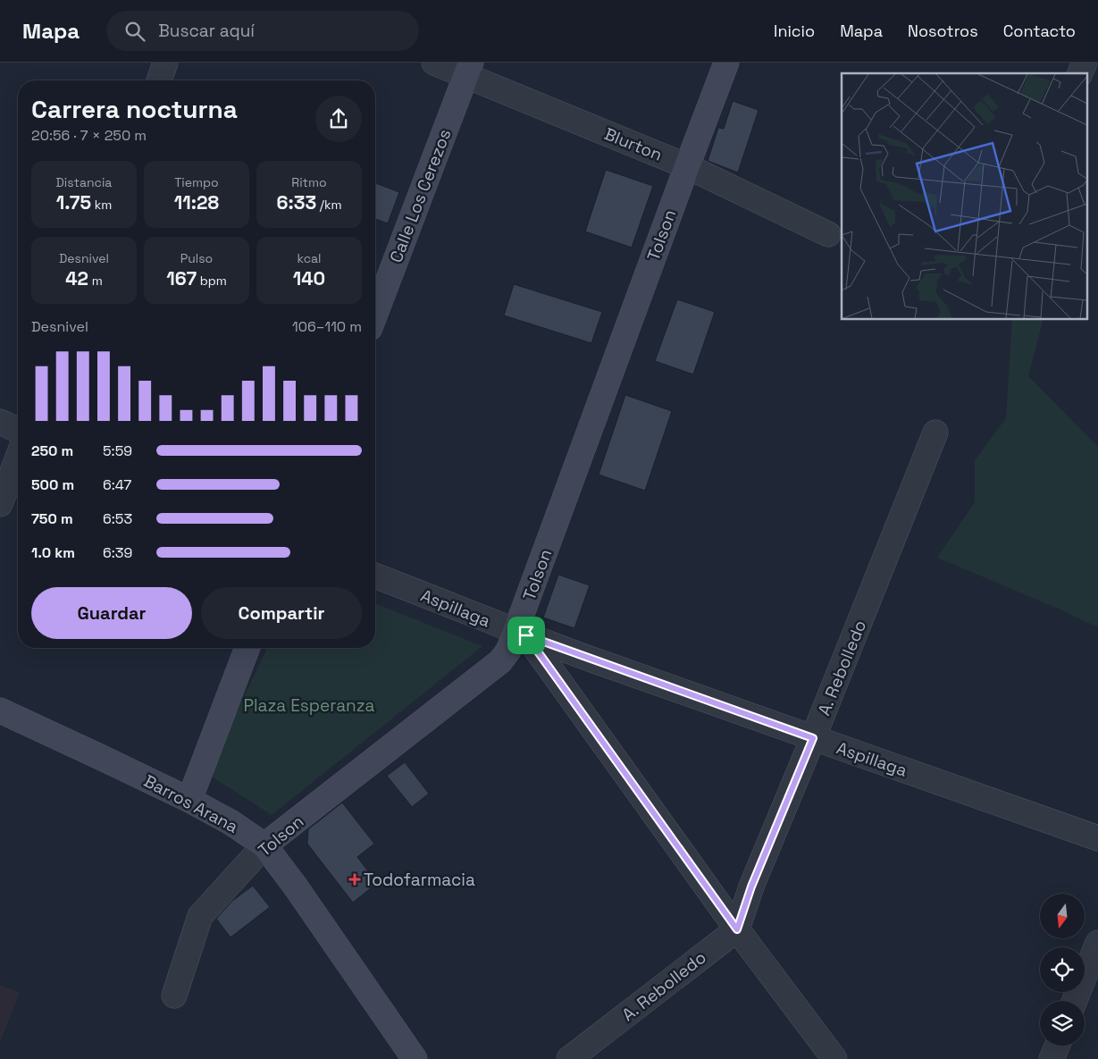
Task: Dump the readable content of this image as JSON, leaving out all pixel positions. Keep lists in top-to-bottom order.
{
  "streets": {
    "street": [
      "Blurton",
      "Calle Los Cerezos",
      "Tolson",
      "Aspillaga",
      "A. Rebolledo",
      "Barros Arana"
    ]
  },
  "crossings": [
    ["Blurton", "Calle Los Cerezos"],
    ["Blurton", "Tolson"],
    ["Tolson", "Aspillaga"],
    ["Tolson", "Barros Arana"],
    ["Aspillaga", "A. Rebolledo"]
  ],
  "parks": ["Plaza Esperanza"],
  "places": {
    "health": ["Todofarmacia"]
  },
  "north": "bottom",
  "page": {
    "header": "Mapa",
    "search": "Buscar aquí",
    "nav": [
      "Inicio",
      "Mapa",
      "Nosotros",
      "Contacto"
    ],
    "heading": ["Carrera nocturna", "20:56 · 7 × 250 m"],
    "stats": [
      ["Distancia", "1.75 km"],
      ["Tiempo", "11:28"],
      ["Ritmo", "6:33 /km"],
      ["Desnivel", "42 m"],
      ["Pulso", "167 bpm"],
      ["kcal", "140"]
    ],
    "chart": ["Desnivel", "106–110 m"],
    "list": [
      {
        "name": "250 m",
        "note": "5:59"
      },
      {
        "name": "500 m",
        "note": "6:47"
      },
      {
        "name": "750 m",
        "note": "6:53"
      },
      {
        "name": "1.0 km",
        "note": "6:39"
      }
    ],
    "buttons": ["Guardar", "Compartir"]
  }
}
